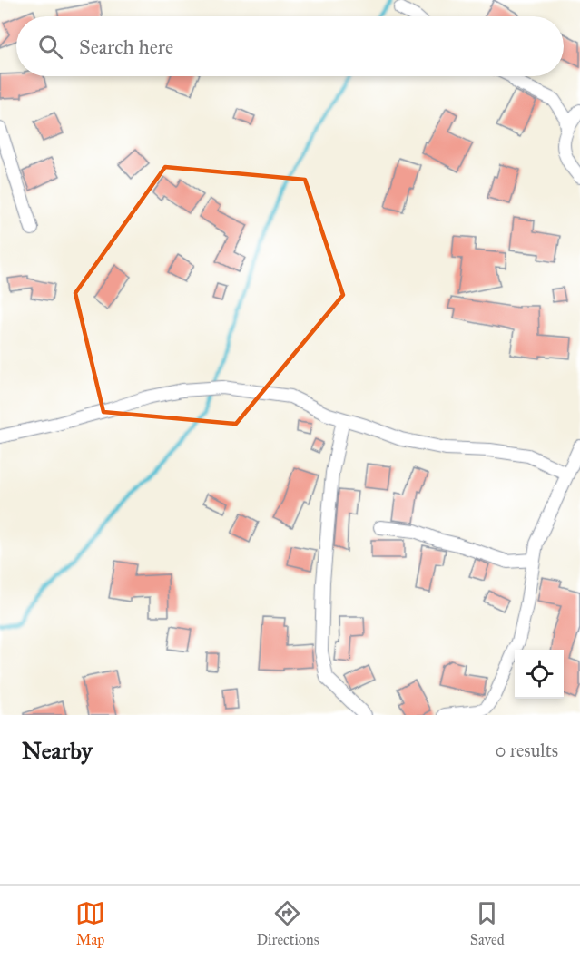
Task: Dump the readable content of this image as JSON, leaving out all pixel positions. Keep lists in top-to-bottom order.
{
  "page": {
    "search": "Search here",
    "heading": ["Nearby", "0 results"],
    "nav": ["Map", "Directions", "Saved"]
  }
}
